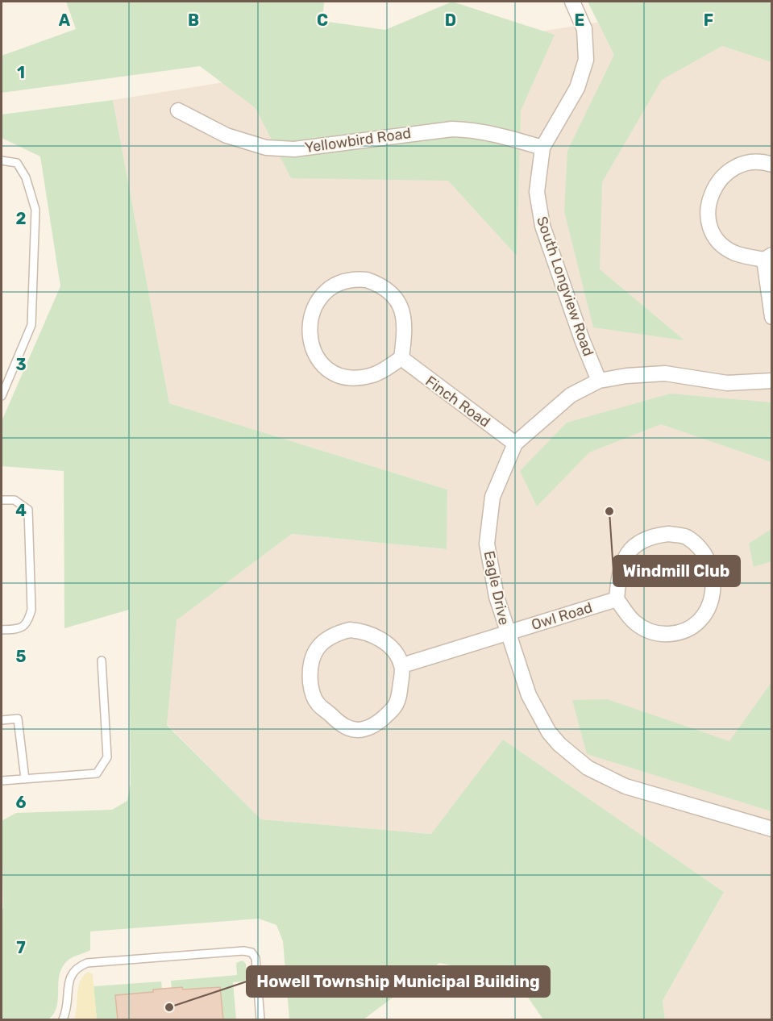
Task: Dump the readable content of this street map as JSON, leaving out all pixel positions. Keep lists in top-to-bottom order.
{
  "streets": {
    "street": [
      "Yellowbird Road",
      "South Longview Road",
      "Finch Road",
      "Eagle Drive",
      "Owl Road"
    ]
  },
  "crossings": [
    ["Yellowbird Road", "South Longview Road"],
    ["South Longview Road", "Eagle Drive"],
    ["Finch Road", "Eagle Drive"],
    ["Eagle Drive", "Owl Road"]
  ],
  "places": ["Windmill Club", "Howell Township Municipal Building"],
  "grid": {
    "columns": [
      "A",
      "B",
      "C",
      "D",
      "E",
      "F"
    ],
    "rows": [
      "1",
      "2",
      "3",
      "4",
      "5",
      "6",
      "7"
    ]
  }
}
